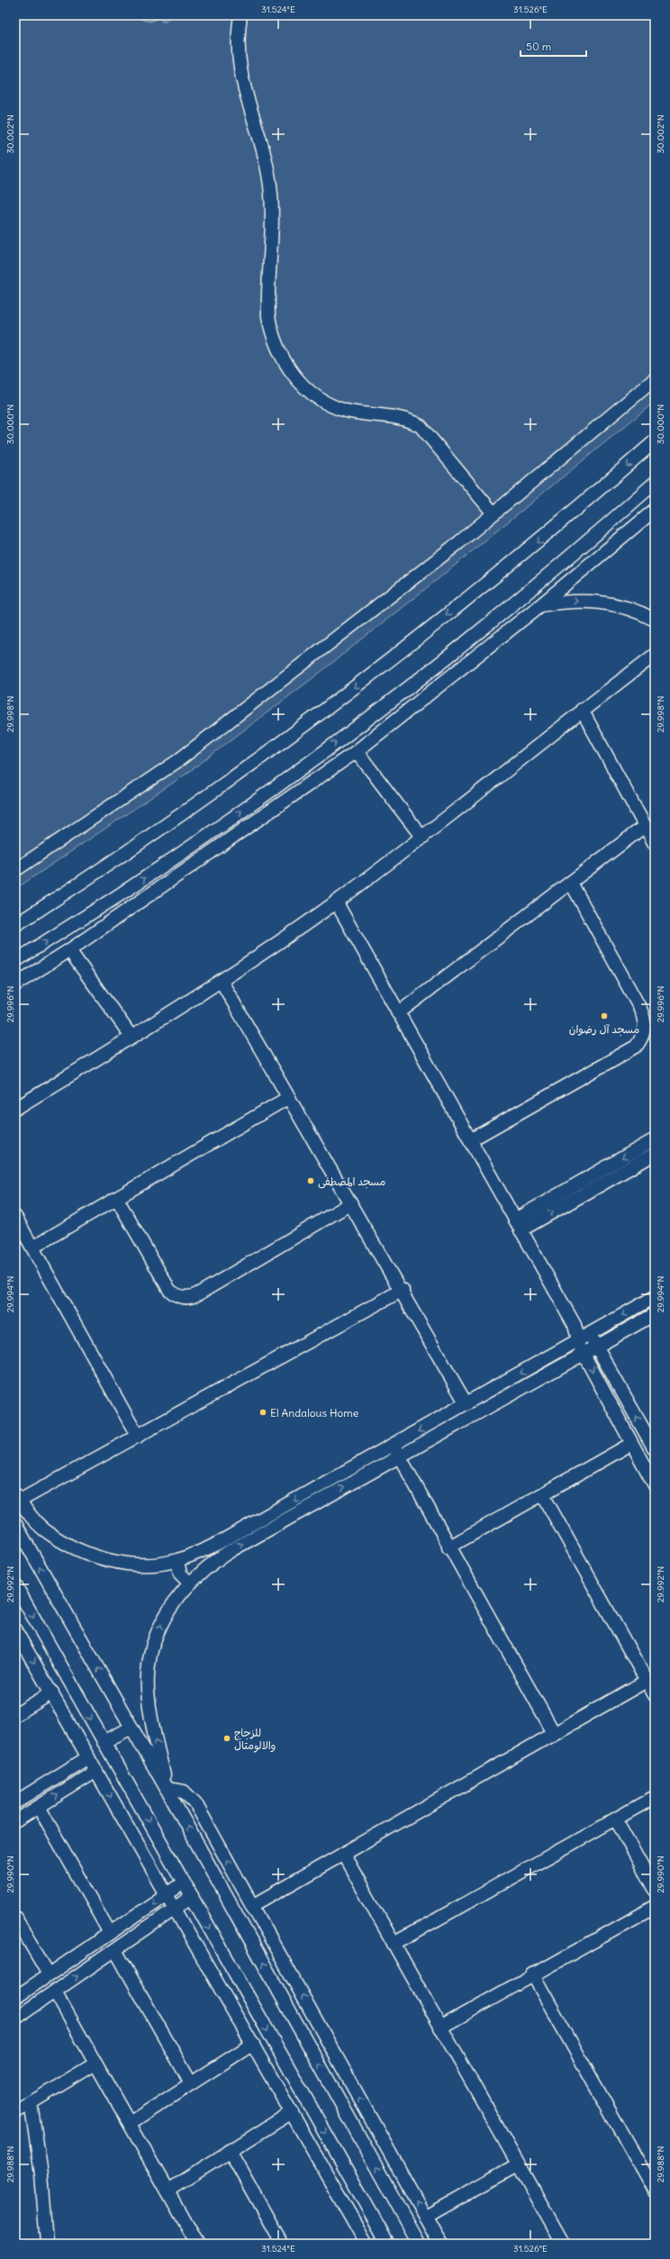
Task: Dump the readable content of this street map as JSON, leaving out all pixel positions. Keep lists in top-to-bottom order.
{
  "places": [
    "مسجد آل رضوان",
    "مسجد المصطفى",
    "El Andalous Home",
    "للزجاج والالومتال"
  ],
  "scale_bar": "50 m",
  "coordinates": [
    "31.524°E",
    "31.526°E",
    "30.002°N",
    "30.000°N",
    "29.998°N",
    "29.996°N",
    "29.994°N",
    "29.992°N",
    "29.990°N",
    "29.988°N"
  ]
}
